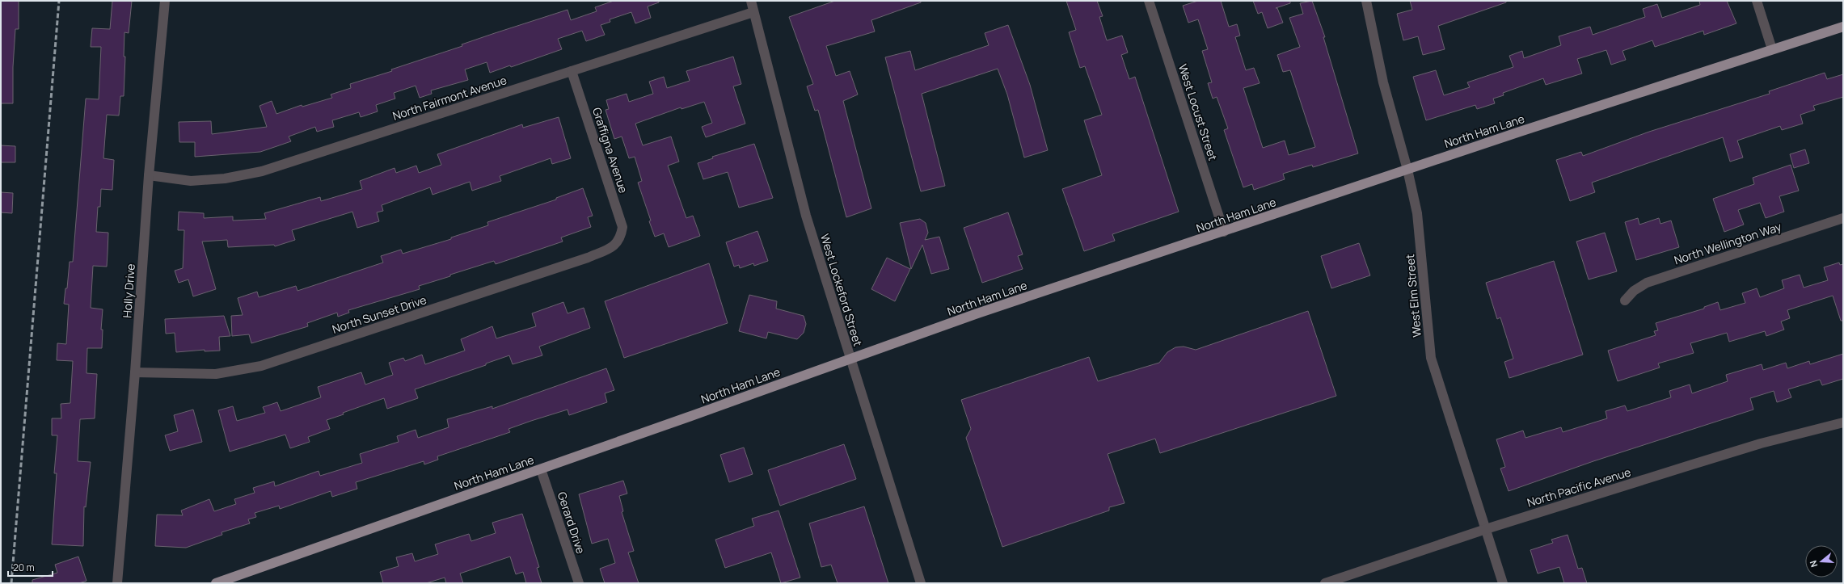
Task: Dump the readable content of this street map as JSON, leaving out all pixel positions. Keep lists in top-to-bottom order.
{
  "streets": {
    "main road": ["North Ham Lane"],
    "street": [
      "North Fairmont Avenue",
      "West Locust Street",
      "Graffigna Avenue",
      "North Wellington Way",
      "West Lockeford Street",
      "Holly Drive",
      "West Elm Street",
      "North Sunset Drive",
      "North Pacific Avenue",
      "Gerard Drive"
    ]
  },
  "crossings": [
    ["North Fairmont Avenue", "Graffigna Avenue"],
    ["North Fairmont Avenue", "West Lockeford Street"],
    ["North Fairmont Avenue", "Holly Drive"],
    ["West Locust Street", "North Ham Lane"],
    ["North Ham Lane", "West Lockeford Street"],
    ["North Ham Lane", "West Elm Street"],
    ["North Ham Lane", "Gerard Drive"],
    ["Graffigna Avenue", "North Sunset Drive"],
    ["Holly Drive", "North Sunset Drive"],
    ["West Elm Street", "North Pacific Avenue"]
  ],
  "scale_bar": "20 m",
  "north": "left"
}
